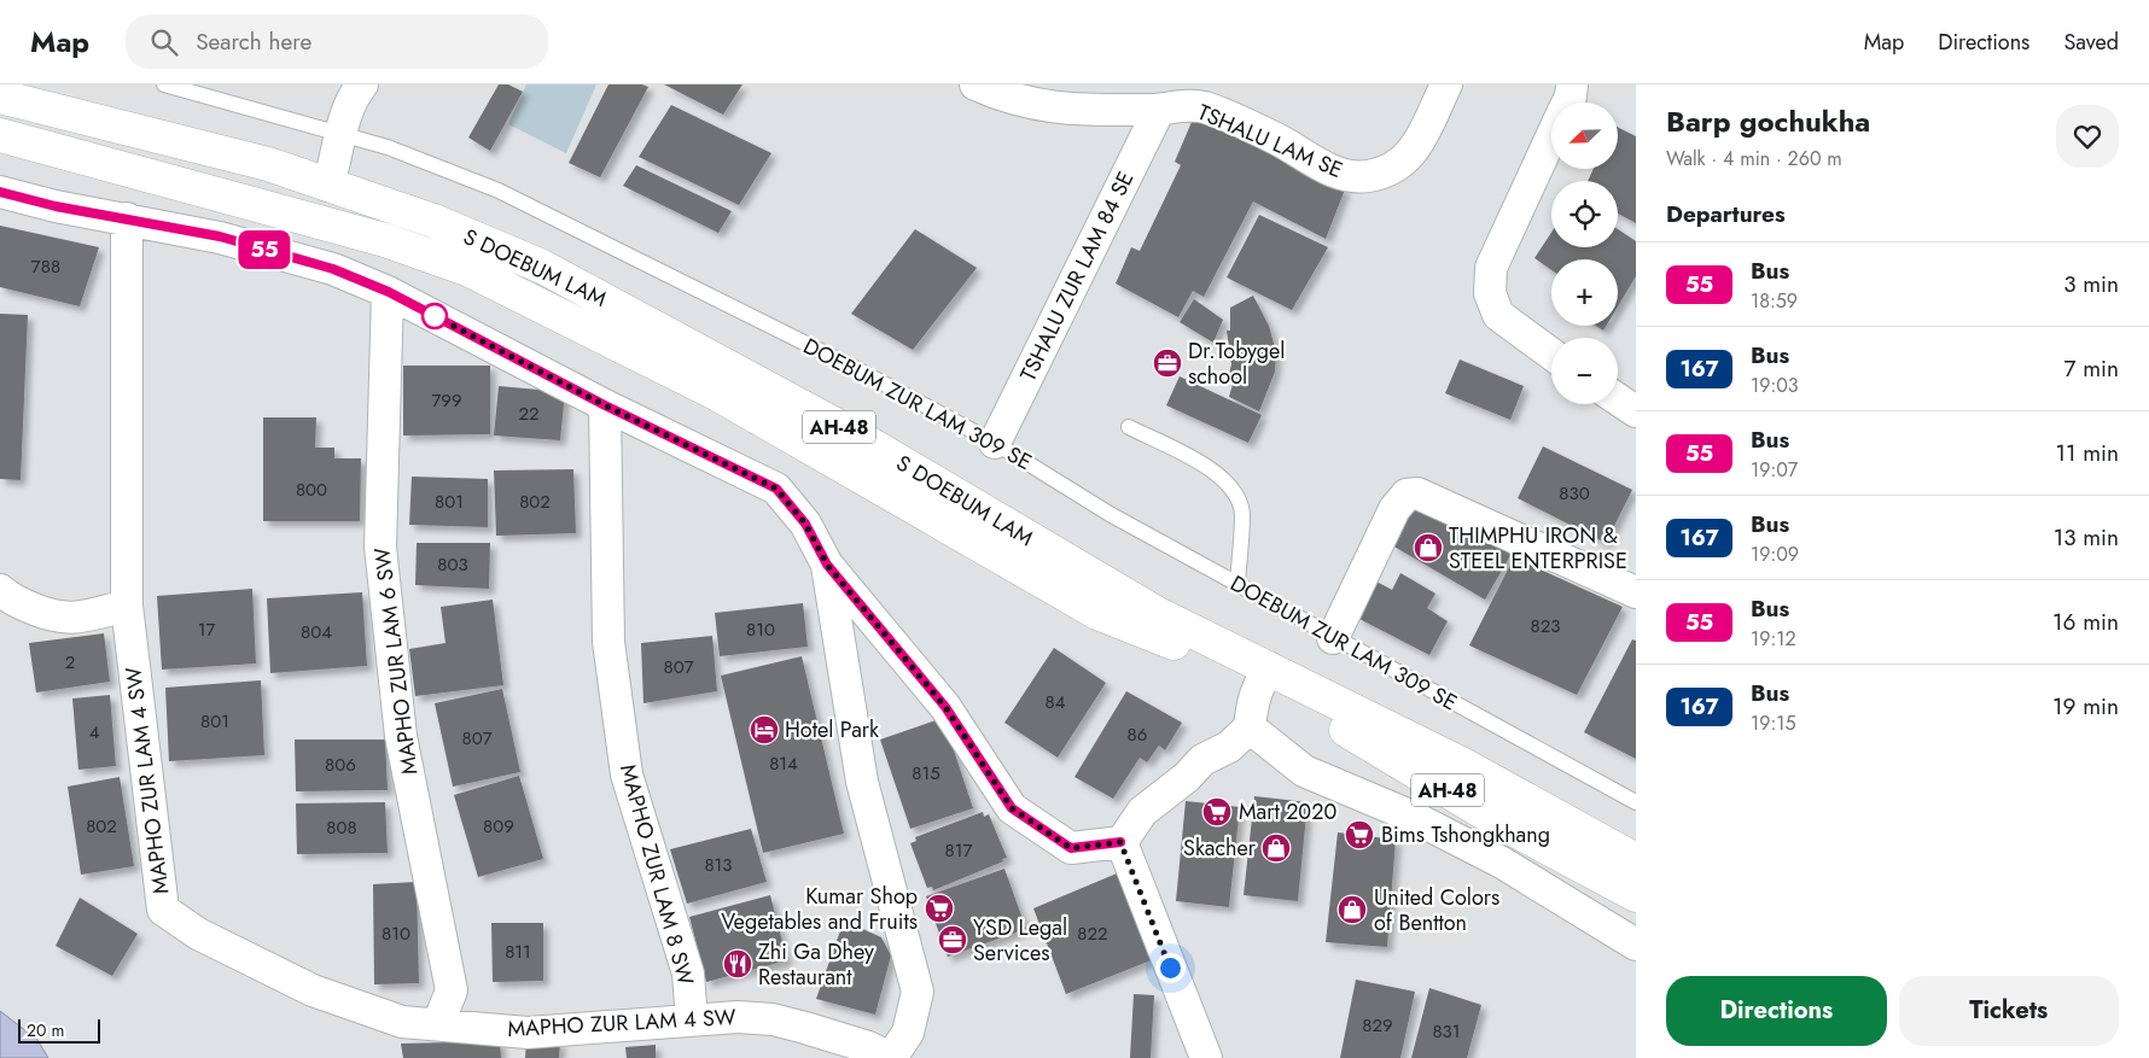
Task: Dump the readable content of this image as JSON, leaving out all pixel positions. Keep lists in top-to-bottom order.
{
  "streets": {
    "highway": ["S DOEBUM LAM", "AH-48"],
    "street": [
      "TSHALU LAM SE",
      "TSHALU ZUR LAM 84 SE",
      "MAPHO ZUR LAM 6 SW",
      "MAPHO ZUR LAM 4 SW",
      "MAPHO ZUR LAM 8 SW"
    ],
    "lane": ["DOEBUM ZUR LAM 309 SE"]
  },
  "crossings": [
    ["TSHALU LAM SE", "TSHALU ZUR LAM 84 SE"],
    ["TSHALU ZUR LAM 84 SE", "DOEBUM ZUR LAM 309 SE"],
    ["MAPHO ZUR LAM 6 SW", "MAPHO ZUR LAM 4 SW"],
    ["MAPHO ZUR LAM 4 SW", "MAPHO ZUR LAM 8 SW"]
  ],
  "places": {
    "office": ["Dr.Tobygel school", "YSD Legal Services"],
    "shop": ["THIMPHU IRON & STEEL ENTERPRISE", "Skacher", "United Colors of Bentton"],
    "hotel": ["Hotel Park"],
    "supermarket": ["Mart 2020", "Bims Tshongkhang", "Kumar Shop Vegetables and Fruits"],
    "restaurant": ["Zhi Ga Dhey Restaurant"]
  },
  "lines": ["bus line 55"],
  "house_numbers": [
    "788",
    "799",
    "22",
    "800",
    "830",
    "801",
    "802",
    "803",
    "823",
    "17",
    "810",
    "804",
    "2",
    "807",
    "84",
    "801",
    "4",
    "86",
    "807",
    "814",
    "806",
    "815",
    "802",
    "809",
    "808",
    "817",
    "813",
    "810",
    "822",
    "811",
    "829",
    "831"
  ],
  "scale_bar": "20 m",
  "north": "bottom left",
  "page": {
    "header": "Map",
    "search": "Search here",
    "nav": ["Map", "Directions", "Saved"],
    "on_map": "55",
    "heading": [
      ["Barp gochukha", "Walk · 4 min · 260 m"],
      "Departures"
    ],
    "map_buttons": ["+", "−"],
    "list": [
      {
        "mark": "55",
        "name": "Bus",
        "note": "18:59",
        "value": "3 min"
      },
      {
        "mark": "167",
        "name": "Bus",
        "note": "19:03",
        "value": "7 min"
      },
      {
        "mark": "55",
        "name": "Bus",
        "note": "19:07",
        "value": "11 min"
      },
      {
        "mark": "167",
        "name": "Bus",
        "note": "19:09",
        "value": "13 min"
      },
      {
        "mark": "55",
        "name": "Bus",
        "note": "19:12",
        "value": "16 min"
      },
      {
        "mark": "167",
        "name": "Bus",
        "note": "19:15",
        "value": "19 min"
      }
    ],
    "buttons": ["Directions", "Tickets"],
    "scale": "20 m"
  }
}
